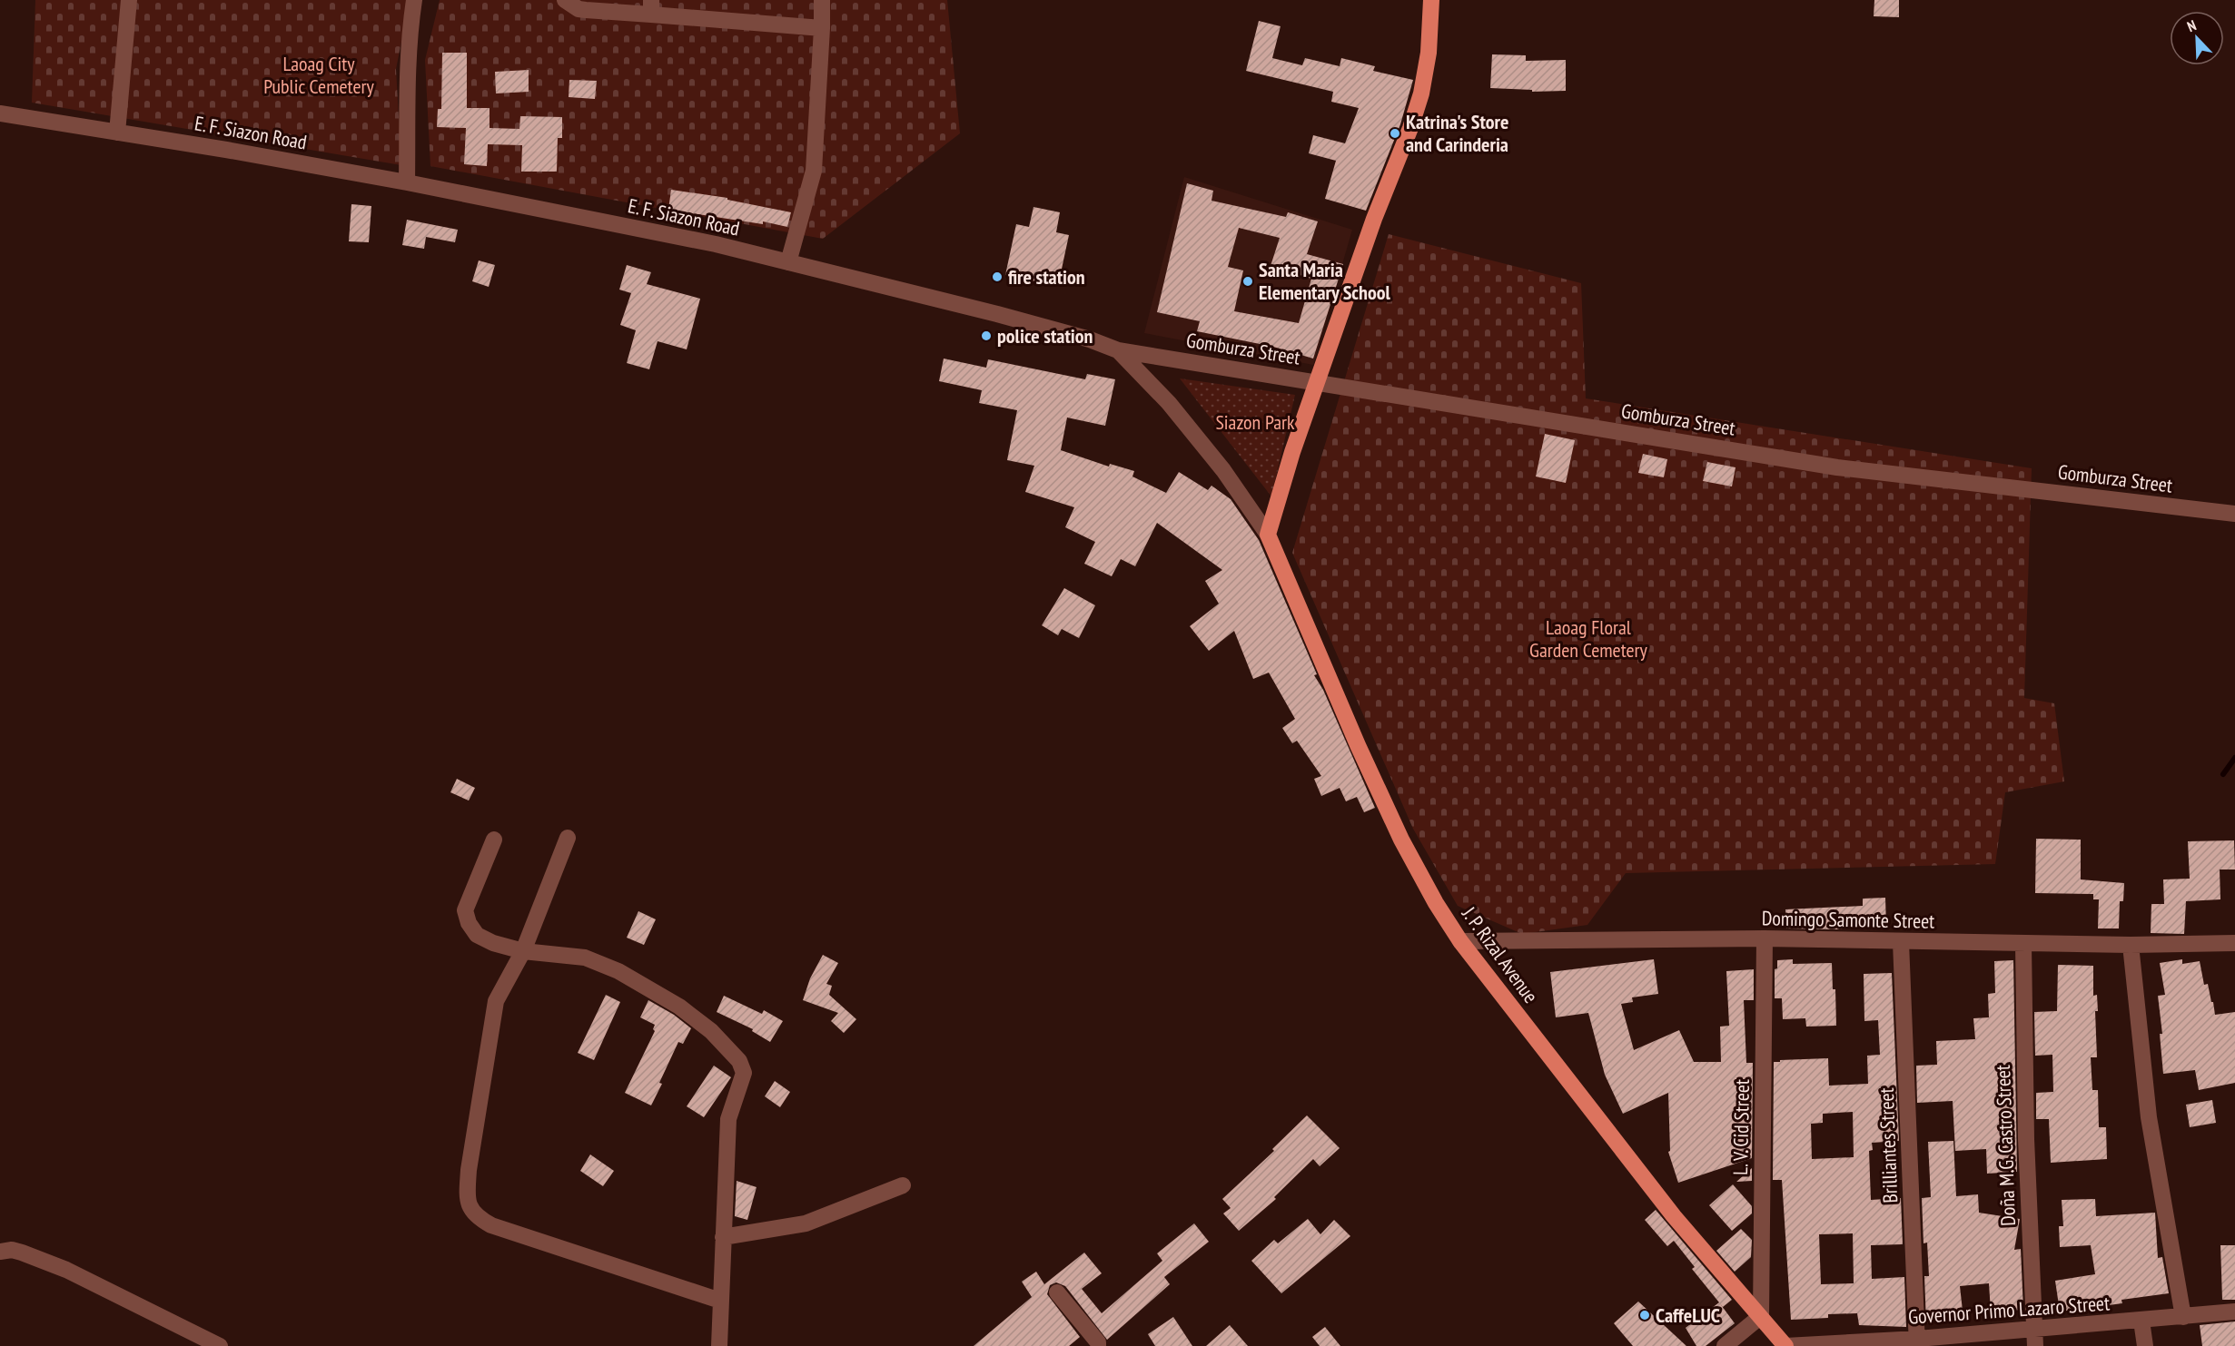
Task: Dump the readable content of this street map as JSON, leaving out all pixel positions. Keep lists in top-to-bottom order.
{
  "streets": {
    "main road": ["J. P. Rizal Avenue"],
    "street": [
      "E. F. Siazon Road",
      "Gomburza Street",
      "Domingo Samonte Street",
      "L. V. Cid Street",
      "Brilliantes Street",
      "Doña M.G. Castro Street",
      "Governor Primo Lazaro Street"
    ]
  },
  "crossings": [
    ["E. F. Siazon Road", "Gomburza Street"],
    ["E. F. Siazon Road", "J. P. Rizal Avenue"],
    ["Domingo Samonte Street", "J. P. Rizal Avenue"],
    ["Domingo Samonte Street", "L. V. Cid Street"],
    ["Domingo Samonte Street", "Brilliantes Street"],
    ["Domingo Samonte Street", "Doña M.G. Castro Street"],
    ["J. P. Rizal Avenue", "L. V. Cid Street"],
    ["J. P. Rizal Avenue", "Governor Primo Lazaro Street"],
    ["Brilliantes Street", "Governor Primo Lazaro Street"],
    ["Doña M.G. Castro Street", "Governor Primo Lazaro Street"]
  ],
  "parks": ["Laoag City Public Cemetery", "Siazon Park", "Laoag Floral Garden Cemetery"],
  "places": [
    "Katrina's Store and Carinderia",
    "fire station",
    "Santa Maria Elementary School",
    "police station",
    "CaffeLUC"
  ],
  "north": "top left"
}
